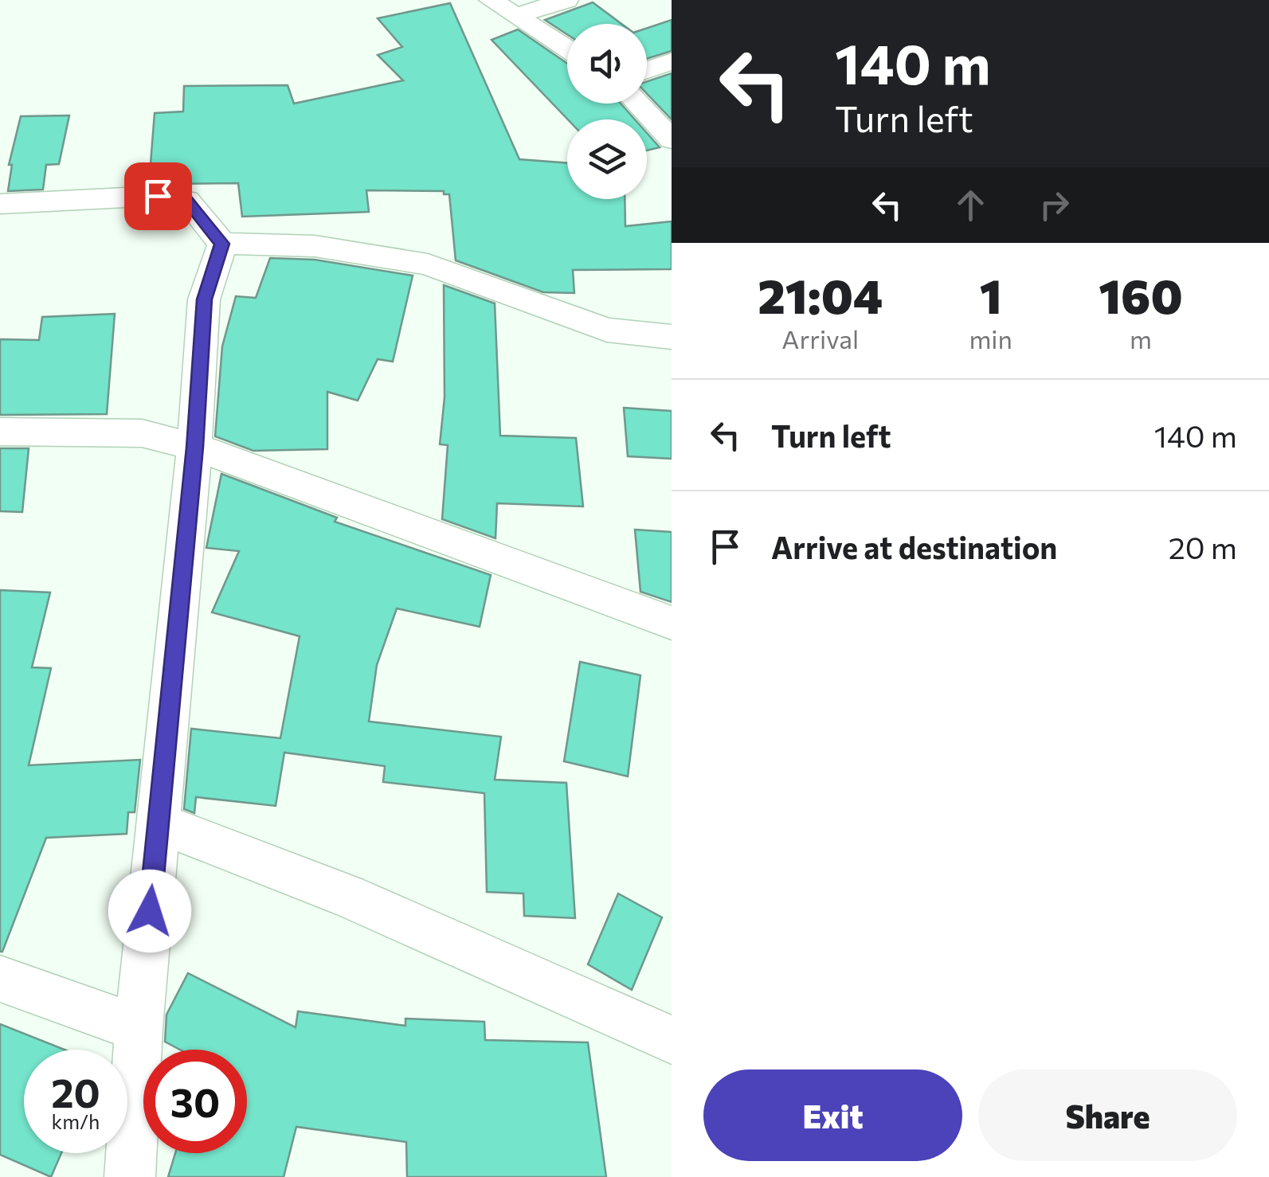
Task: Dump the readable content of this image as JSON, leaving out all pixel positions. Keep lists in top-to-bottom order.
{
  "page": {
    "turn": ["140 m", "Turn left"],
    "eta": [
      "21:04",
      "Arrival",
      "1",
      "min",
      "160",
      "m"
    ],
    "list": [
      {
        "name": "Turn left",
        "value": "140 m"
      },
      {
        "name": "Arrive at destination",
        "value": "20 m"
      }
    ],
    "speed": "20 km/h",
    "limit": "30",
    "buttons": ["Exit", "Share"]
  }
}
